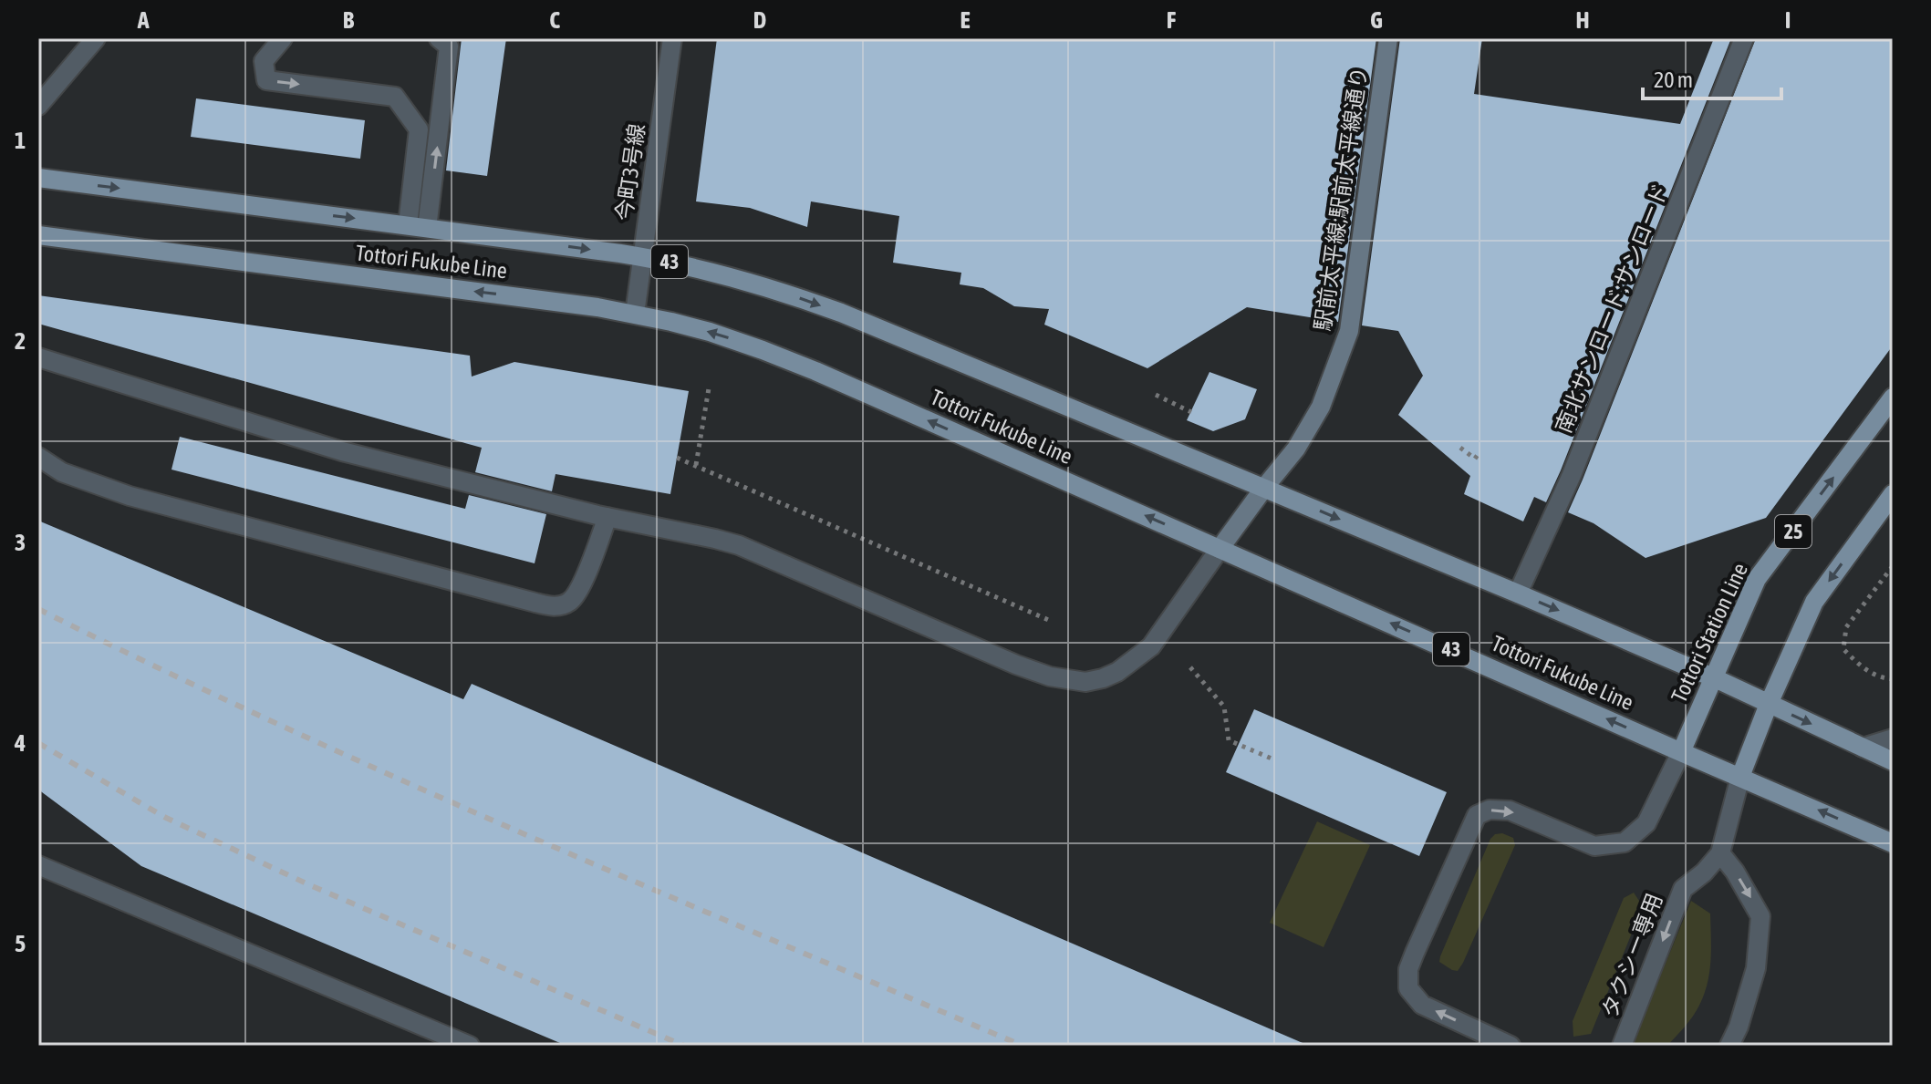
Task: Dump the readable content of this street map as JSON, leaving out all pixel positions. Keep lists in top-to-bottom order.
{
  "streets": {
    "main road": [
      "Tottori Fukube Line",
      "43",
      "25",
      "Tottori Station Line"
    ],
    "street": [
      "今町3号線",
      "駅前太平線;駅前太平線通り",
      "南北サンロード;サンロード",
      "タクシー専用"
    ]
  },
  "crossings": [
    ["今町3号線", "Tottori Fukube Line"],
    ["駅前太平線;駅前太平線通り", "Tottori Fukube Line"],
    ["Tottori Fukube Line", "南北サンロード;サンロード"],
    ["Tottori Fukube Line", "Tottori Station Line"]
  ],
  "one_way": ["タクシー専用"],
  "scale_bar": "20 m",
  "grid": {
    "columns": [
      "A",
      "B",
      "C",
      "D",
      "E",
      "F",
      "G",
      "H",
      "I"
    ],
    "rows": [
      "1",
      "2",
      "3",
      "4",
      "5"
    ]
  }
}
